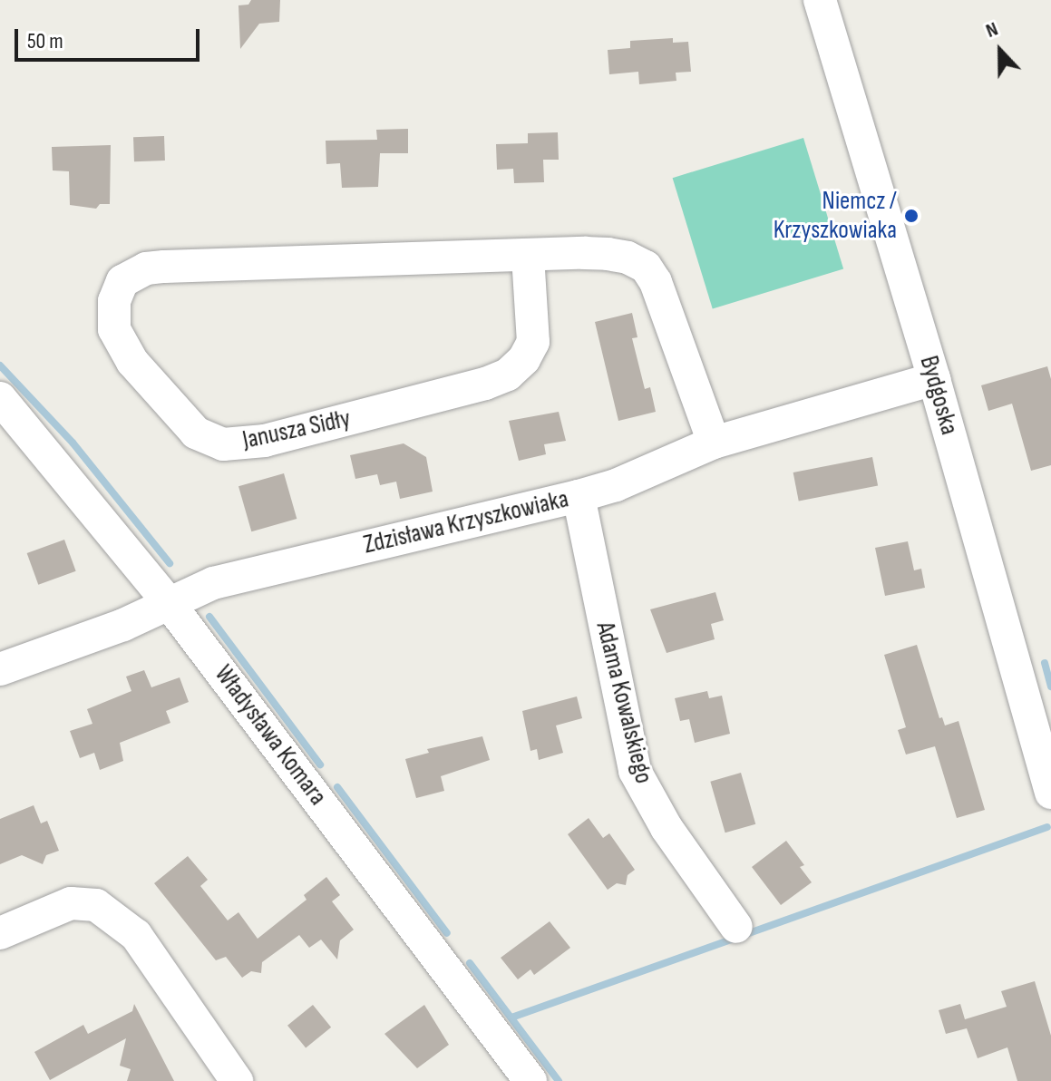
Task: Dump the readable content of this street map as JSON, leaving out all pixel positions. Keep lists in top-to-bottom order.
{
  "streets": {
    "street": [
      "Bydgoska",
      "Janusza Sidły",
      "Zdzisława Krzyszkowiaka",
      "Adama Kowalskiego",
      "Władysława Komara"
    ]
  },
  "crossings": [
    ["Bydgoska", "Zdzisława Krzyszkowiaka"],
    ["Janusza Sidły", "Zdzisława Krzyszkowiaka"],
    ["Zdzisława Krzyszkowiaka", "Adama Kowalskiego"],
    ["Zdzisława Krzyszkowiaka", "Władysława Komara"]
  ],
  "places": ["Niemcz / Krzyszkowiaka"],
  "scale_bar": "50 m",
  "north": "top"
}
